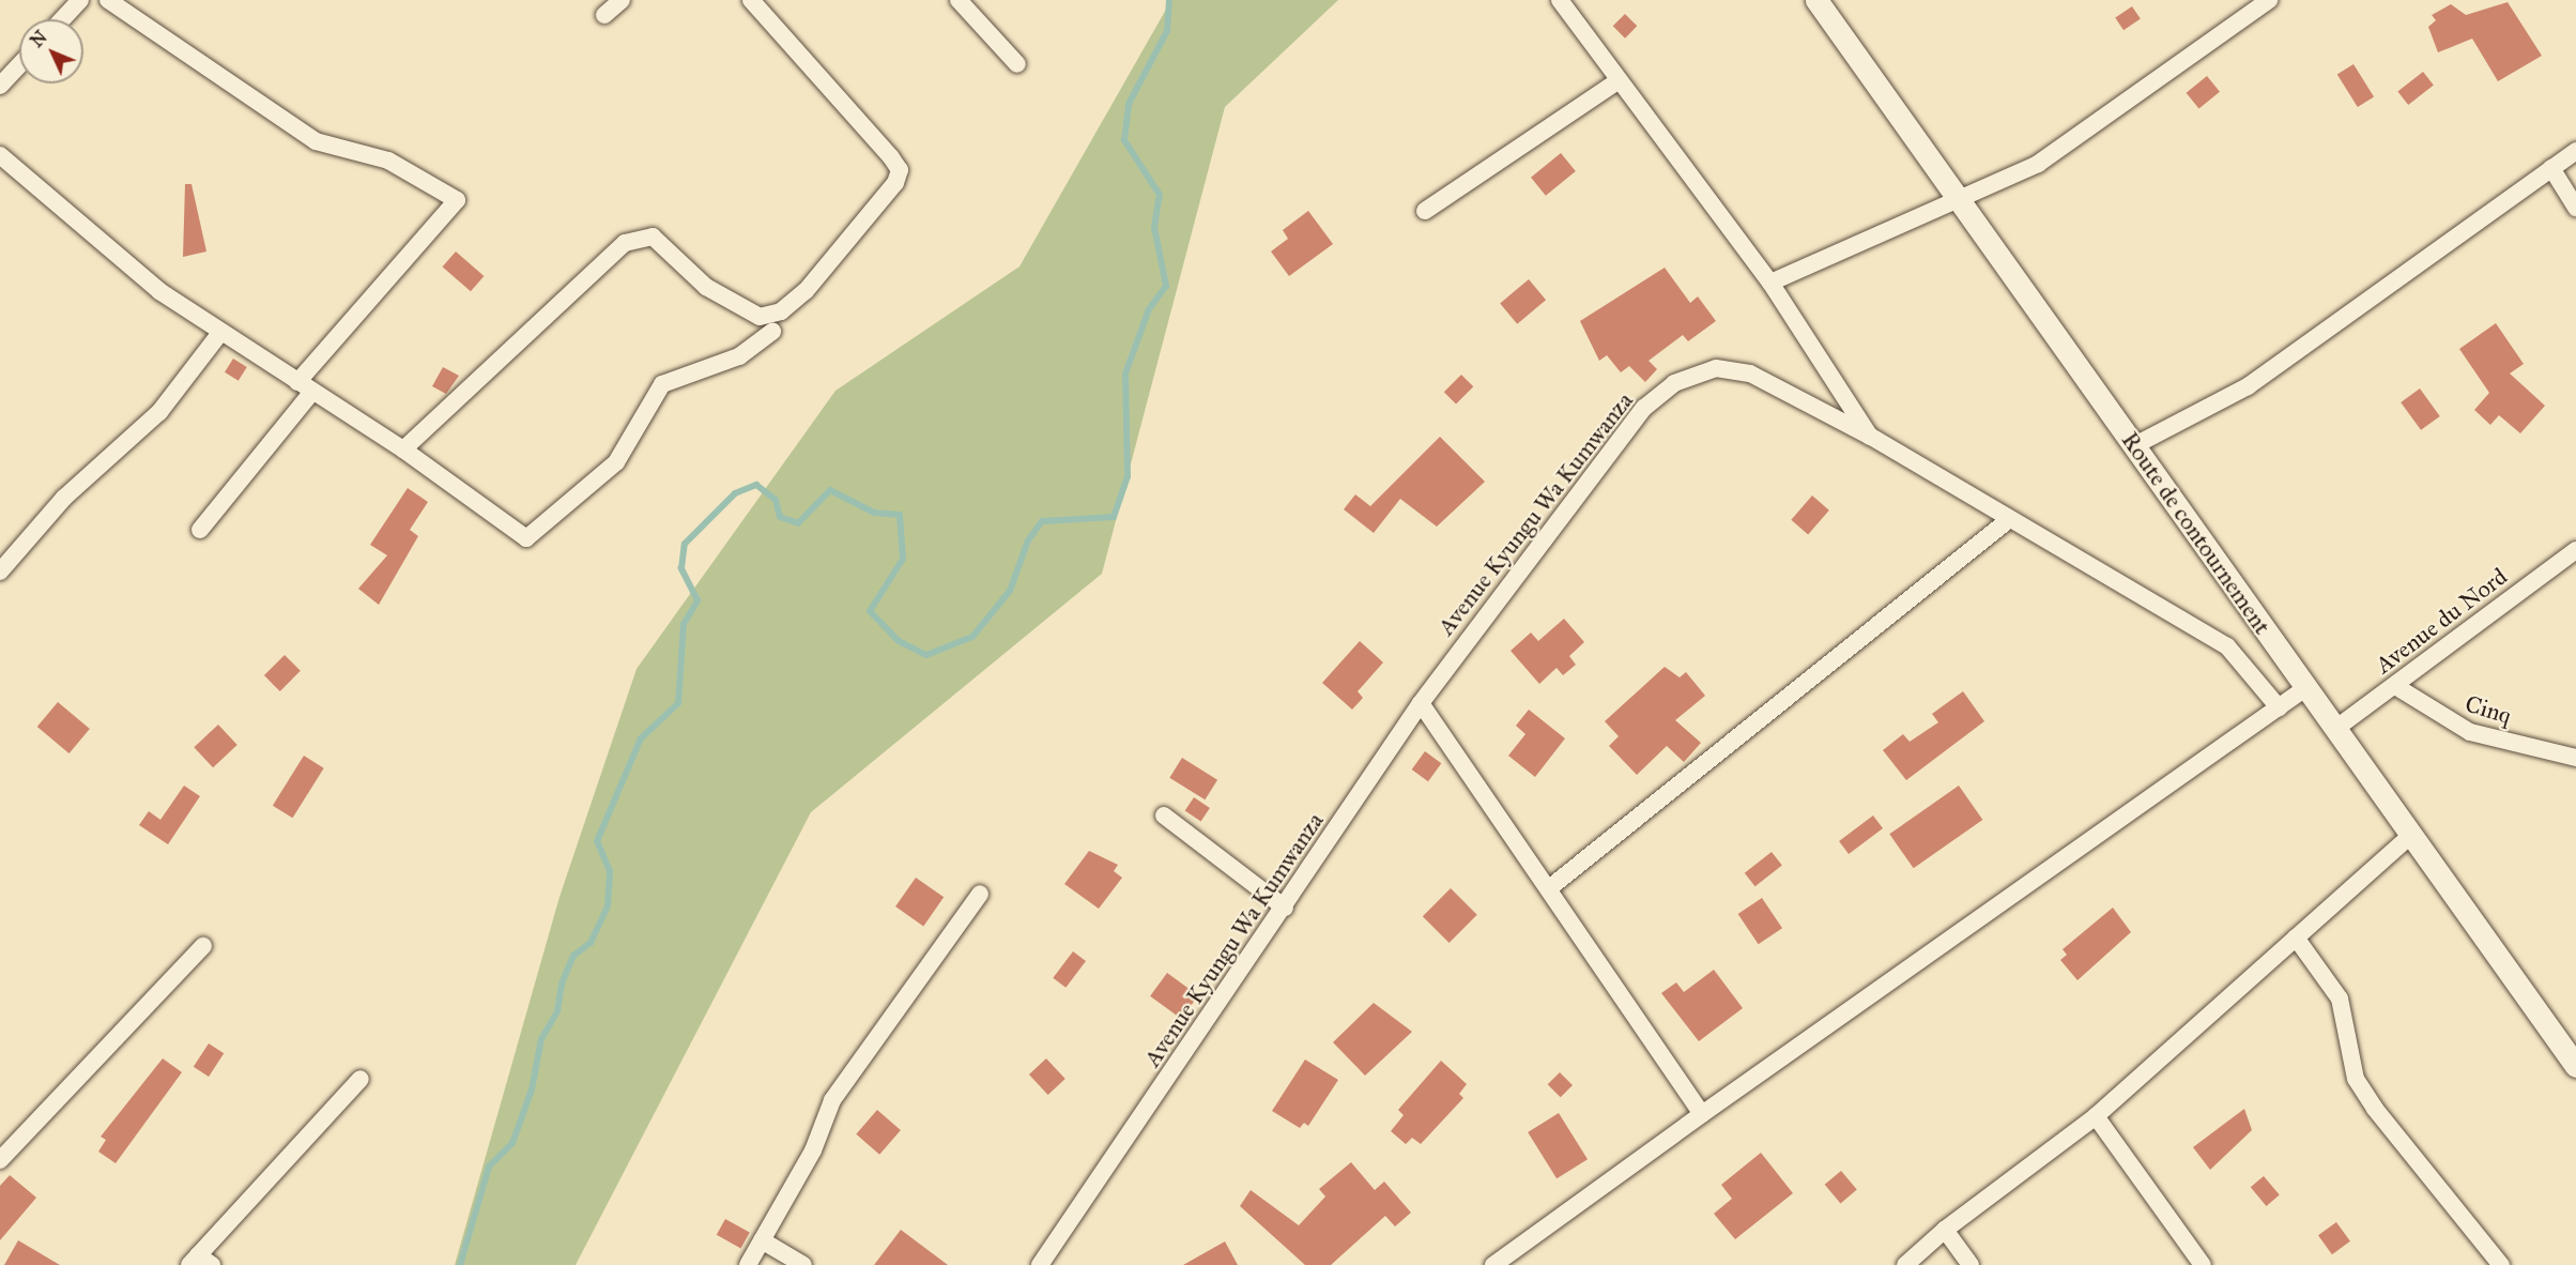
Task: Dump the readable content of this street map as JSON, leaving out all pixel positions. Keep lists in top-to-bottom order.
{
  "streets": {
    "street": [
      "Avenue Kyungu Wa Kumwanza",
      "Route de contournement",
      "Avenue du Nord",
      "Cinq"
    ]
  },
  "crossings": [
    ["Route de contournement", "Avenue du Nord"],
    ["Avenue du Nord", "Cinq"]
  ],
  "north": "top left"
}
